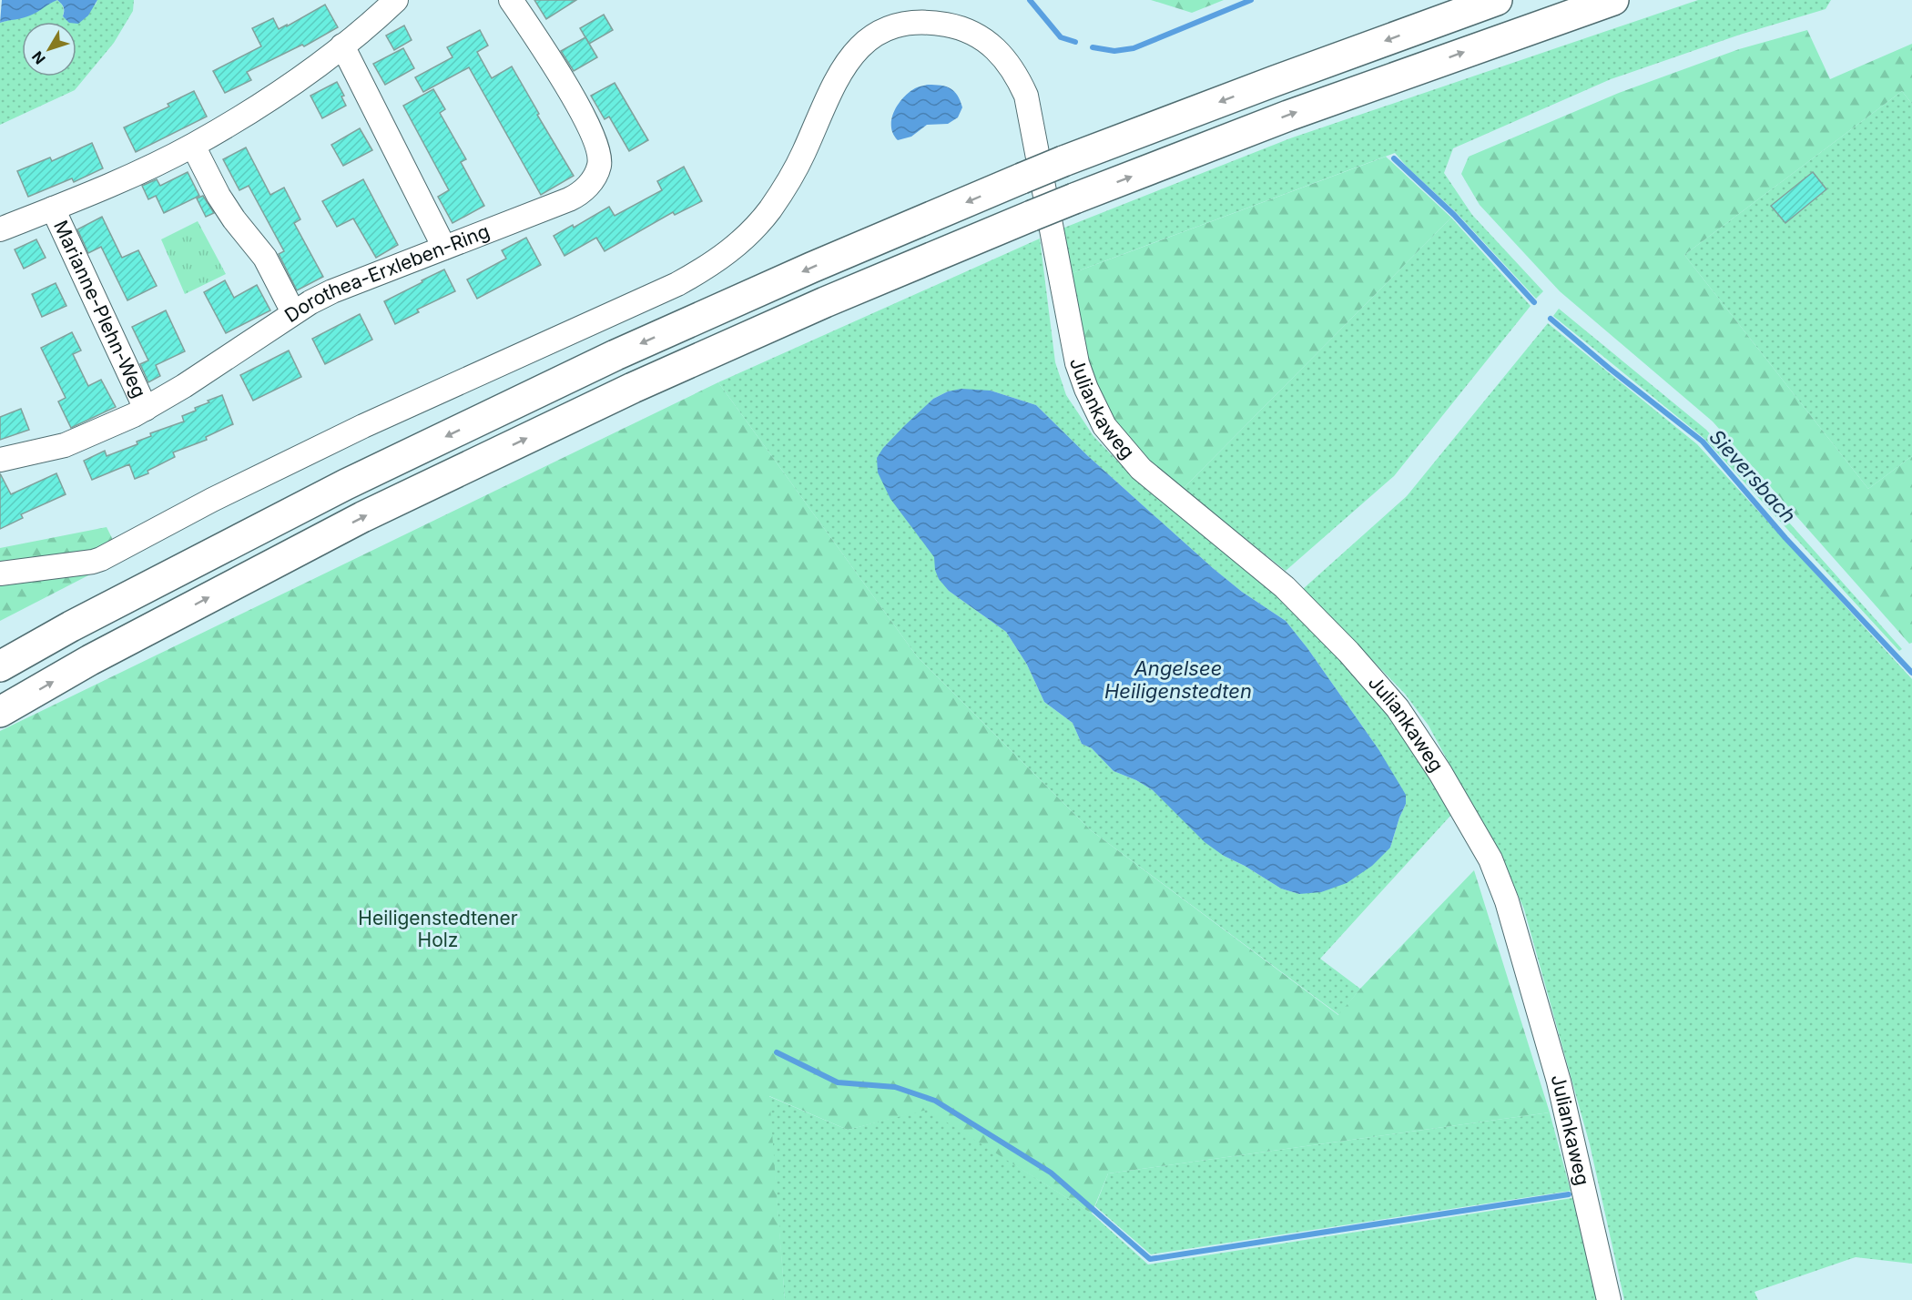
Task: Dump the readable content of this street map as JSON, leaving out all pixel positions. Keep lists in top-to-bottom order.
{
  "streets": {
    "street": ["Dorothea-Erxleben-Ring", "Marianne-Plehn-Weg", "Juliankaweg"]
  },
  "crossings": [
    ["Dorothea-Erxleben-Ring", "Marianne-Plehn-Weg"]
  ],
  "water": ["Sieversbach", "Angelsee Heiligenstedten"],
  "parks": ["Heiligenstedtener Holz"],
  "north": "bottom left"
}
